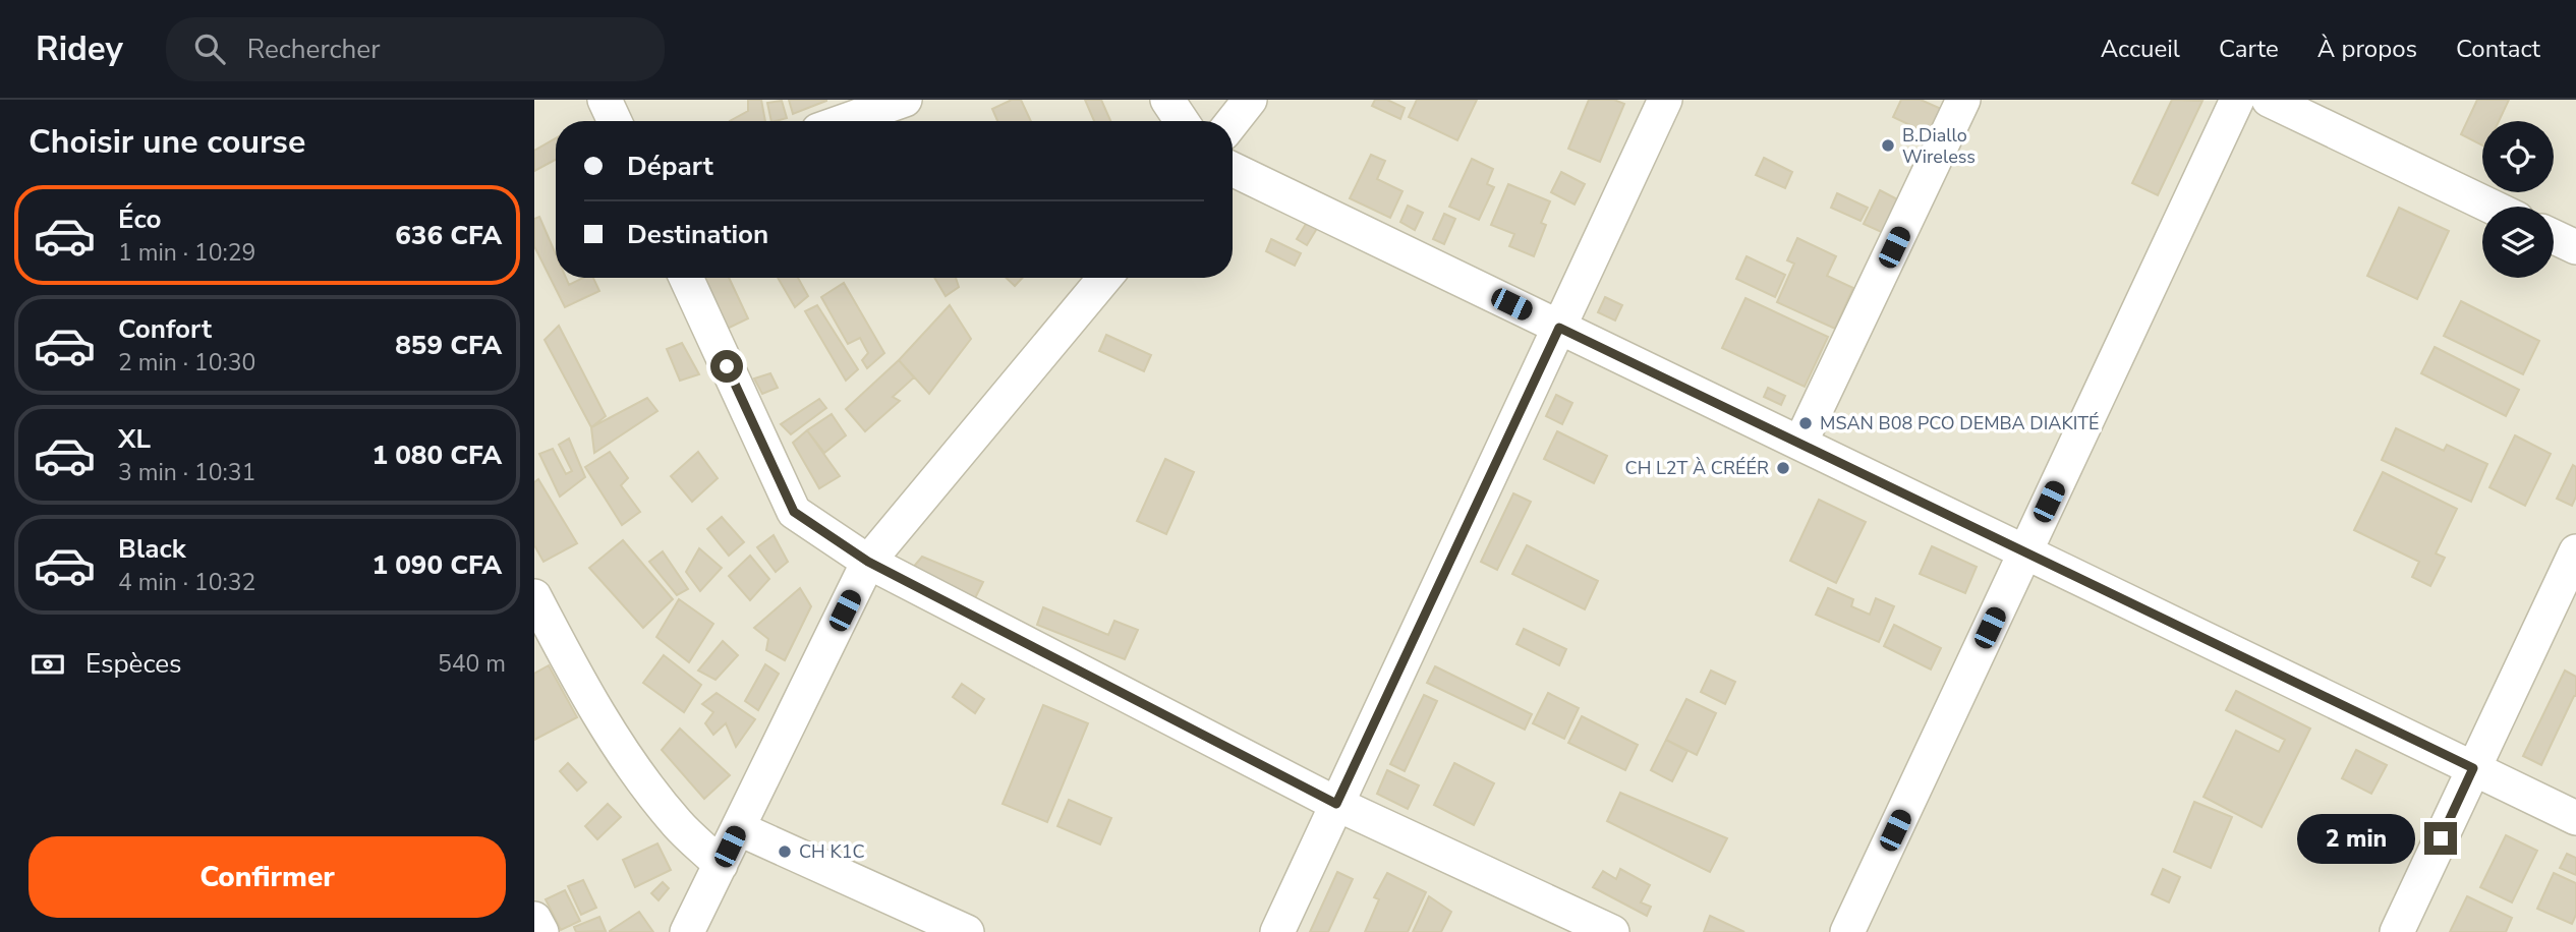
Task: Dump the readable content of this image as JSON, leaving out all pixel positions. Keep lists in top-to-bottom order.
{
  "places": [
    "B.Diallo Wireless",
    "MSAN B08 PCO DEMBA DIAKITÉ",
    "CH L2T À CRÉÉR",
    "CH K1C"
  ],
  "page": {
    "header": "Ridey",
    "search": "Rechercher",
    "nav": [
      "Accueil",
      "Carte",
      "À propos",
      "Contact"
    ],
    "heading": "Choisir une course",
    "banner": ["Départ", "Destination"],
    "list": [
      {
        "name": "Éco",
        "note": "1 min · 10:29",
        "value": "636 CFA"
      },
      {
        "name": "Confort",
        "note": "2 min · 10:30",
        "value": "859 CFA"
      },
      {
        "name": "XL",
        "note": "3 min · 10:31",
        "value": "1 080 CFA"
      },
      {
        "name": "Black",
        "note": "4 min · 10:32",
        "value": "1 090 CFA"
      }
    ],
    "pay": ["Espèces", "540 m"],
    "bubble": "2 min",
    "buttons": "Confirmer"
  }
}
